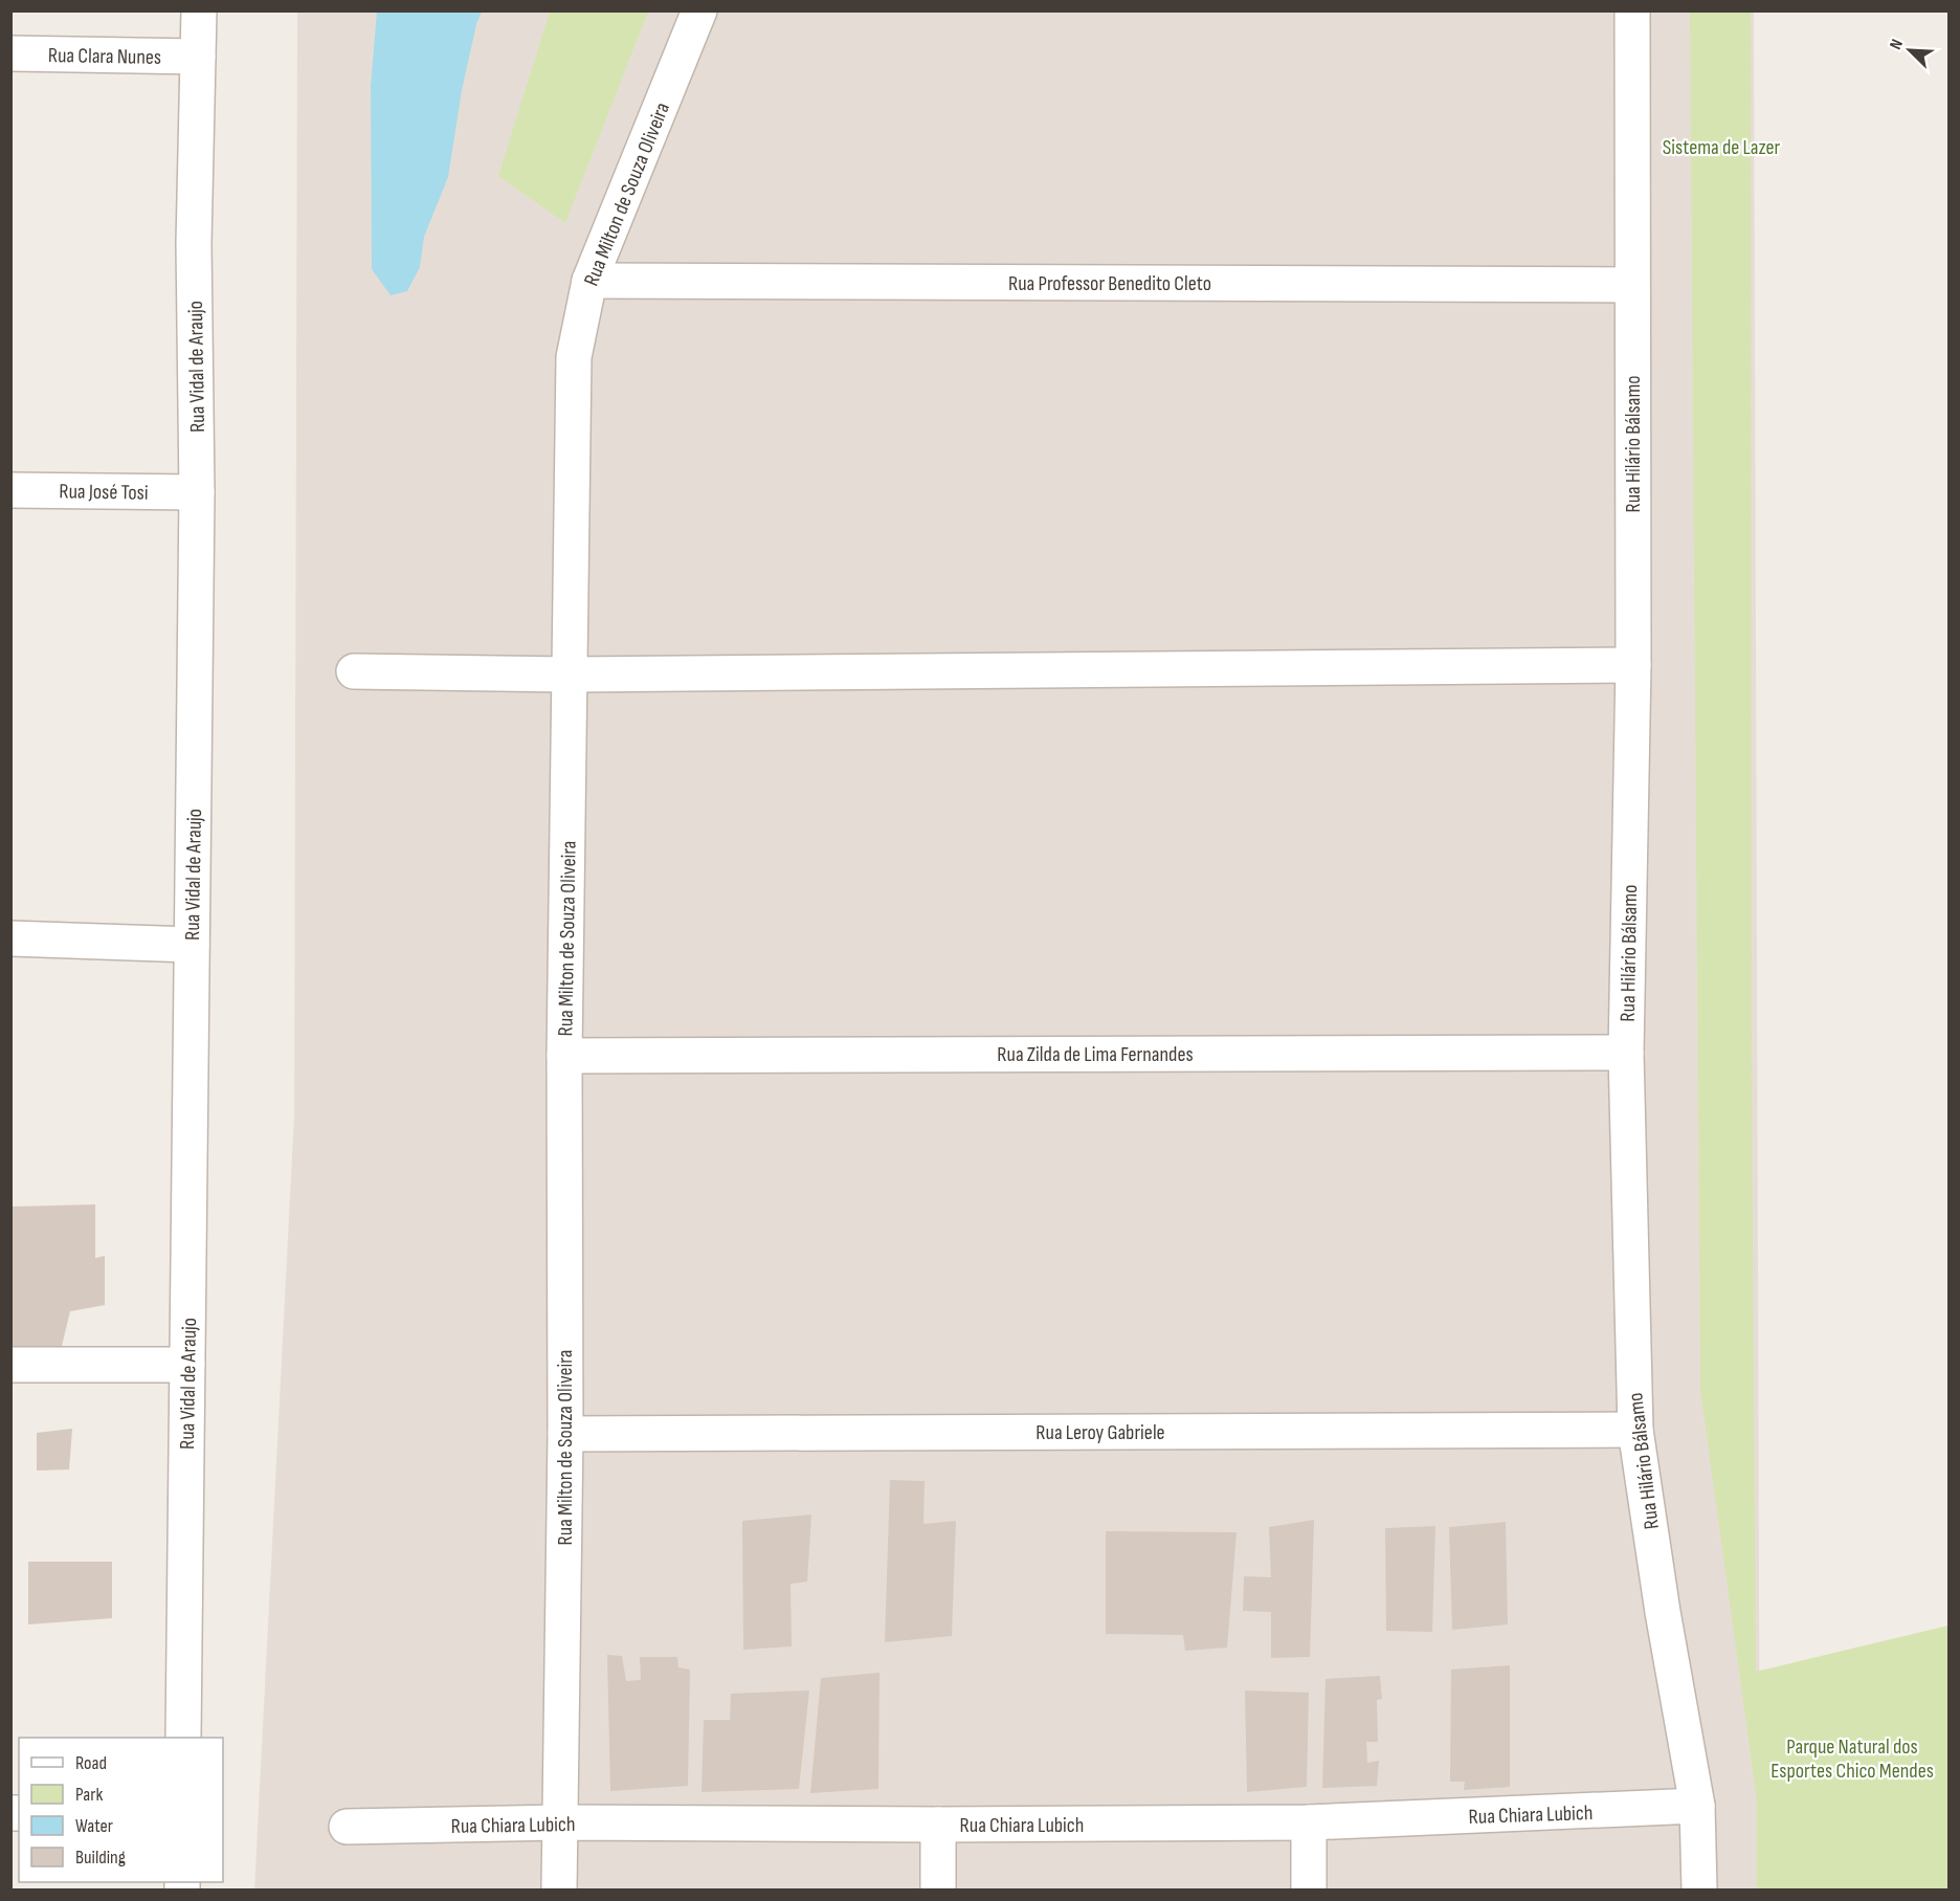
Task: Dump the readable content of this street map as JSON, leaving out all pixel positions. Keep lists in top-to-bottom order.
{
  "streets": {
    "street": [
      "Rua Clara Nunes",
      "Rua Milton de Souza Oliveira",
      "Rua Professor Benedito Cleto",
      "Rua Vidal de Araujo",
      "Rua Hilário Bálsamo",
      "Rua José Tosi",
      "Rua Zilda de Lima Fernandes",
      "Rua Leroy Gabriele",
      "Rua Chiara Lubich"
    ]
  },
  "crossings": [
    ["Rua Clara Nunes", "Rua Vidal de Araujo"],
    ["Rua Milton de Souza Oliveira", "Rua Professor Benedito Cleto"],
    ["Rua Milton de Souza Oliveira", "Rua Zilda de Lima Fernandes"],
    ["Rua Milton de Souza Oliveira", "Rua Leroy Gabriele"],
    ["Rua Milton de Souza Oliveira", "Rua Chiara Lubich"],
    ["Rua Professor Benedito Cleto", "Rua Hilário Bálsamo"],
    ["Rua Vidal de Araujo", "Rua José Tosi"],
    ["Rua Hilário Bálsamo", "Rua Zilda de Lima Fernandes"],
    ["Rua Hilário Bálsamo", "Rua Leroy Gabriele"],
    ["Rua Hilário Bálsamo", "Rua Chiara Lubich"]
  ],
  "parks": ["Sistema de Lazer", "Parque Natural dos Esportes Chico Mendes"],
  "legend": [
    "Road",
    "Park",
    "Water",
    "Building"
  ],
  "north": "top left"
}
